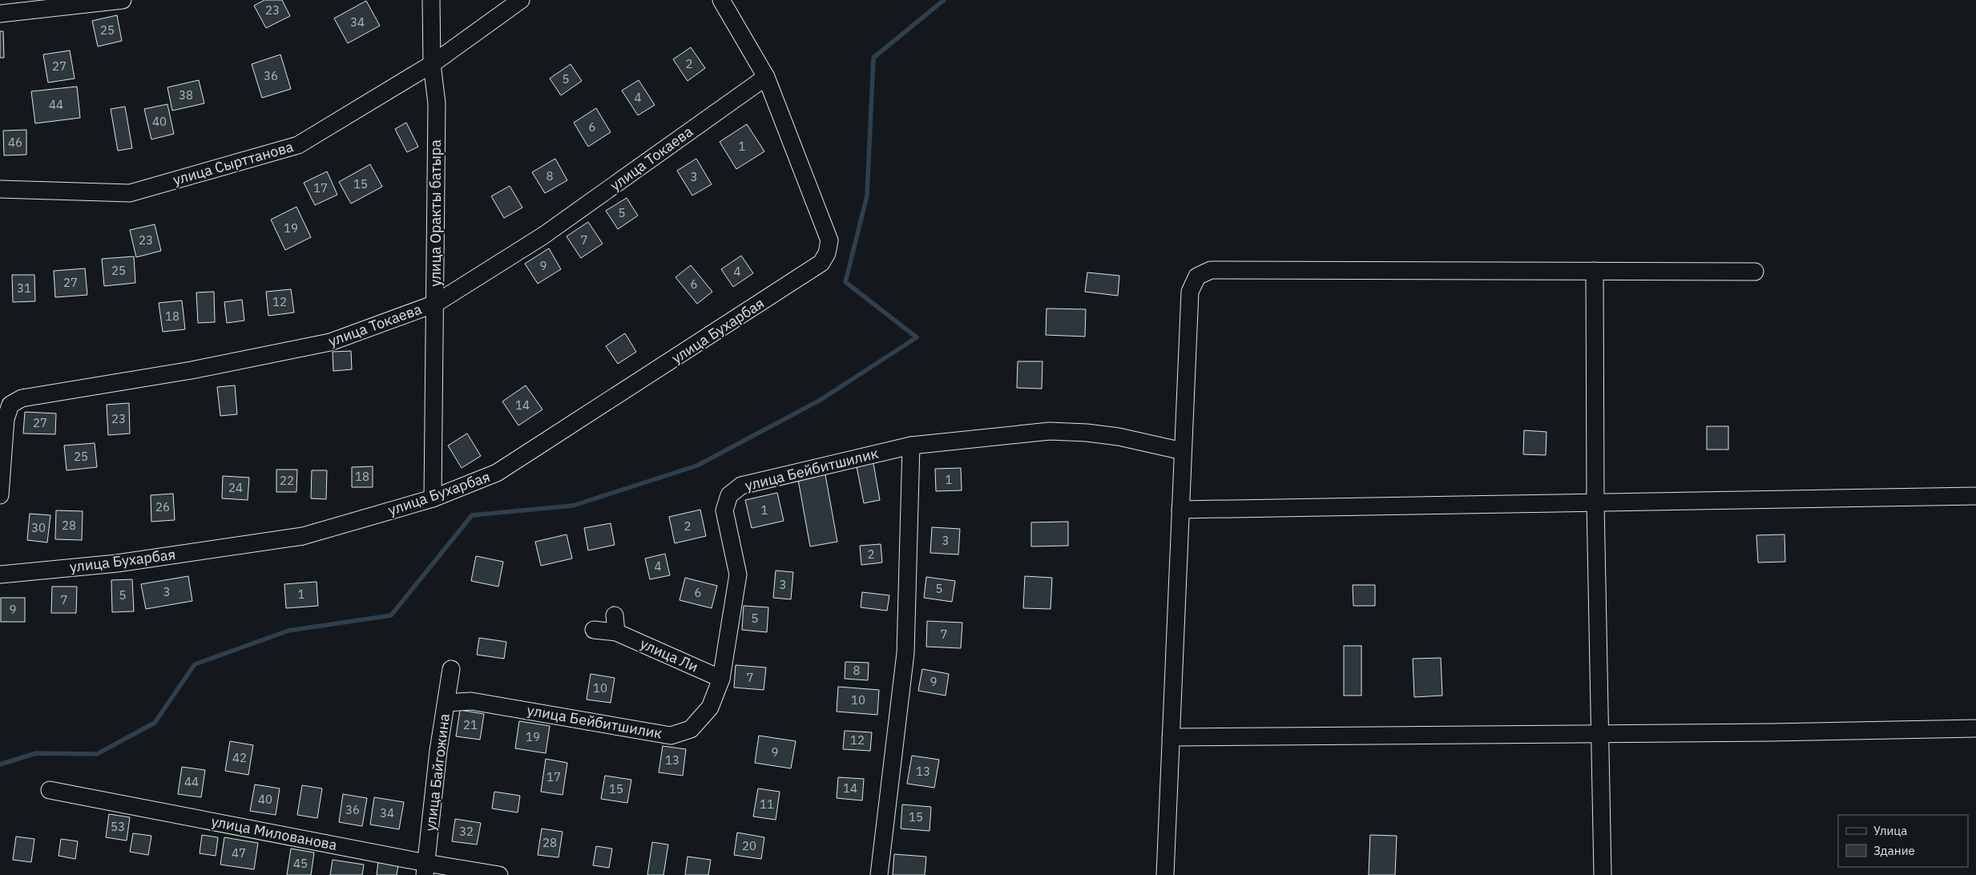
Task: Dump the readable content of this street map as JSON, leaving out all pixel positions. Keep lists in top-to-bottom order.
{
  "streets": {
    "street": [
      "улица Токаева",
      "улица Сырттанова",
      "улица Оракты батыра",
      "улица Бухарбая",
      "улица Бейбитшилик",
      "улица Ли",
      "улица Байгожина",
      "улица Милованова"
    ]
  },
  "crossings": [
    ["улица Токаева", "улица Оракты батыра"],
    ["улица Токаева", "улица Бухарбая"],
    ["улица Сырттанова", "улица Оракты батыра"],
    ["улица Оракты батыра", "улица Бухарбая"],
    ["улица Бейбитшилик", "улица Ли"],
    ["улица Бейбитшилик", "улица Байгожина"],
    ["улица Байгожина", "улица Милованова"]
  ],
  "house_numbers": [
    "23",
    "34",
    "25",
    "2",
    "27",
    "36",
    "5",
    "38",
    "4",
    "44",
    "40",
    "6",
    "46",
    "1",
    "8",
    "3",
    "15",
    "17",
    "5",
    "19",
    "23",
    "7",
    "9",
    "25",
    "4",
    "27",
    "6",
    "31",
    "12",
    "18",
    "14",
    "23",
    "27",
    "25",
    "18",
    "1",
    "22",
    "24",
    "26",
    "1",
    "28",
    "2",
    "30",
    "3",
    "2",
    "4",
    "3",
    "5",
    "3",
    "6",
    "1",
    "5",
    "7",
    "9",
    "5",
    "7",
    "8",
    "7",
    "9",
    "10",
    "10",
    "21",
    "19",
    "12",
    "9",
    "42",
    "13",
    "13",
    "17",
    "44",
    "14",
    "15",
    "40",
    "11",
    "36",
    "34",
    "15",
    "53",
    "32",
    "28",
    "20",
    "47",
    "45"
  ],
  "legend": ["Улица", "Здание"]
}
